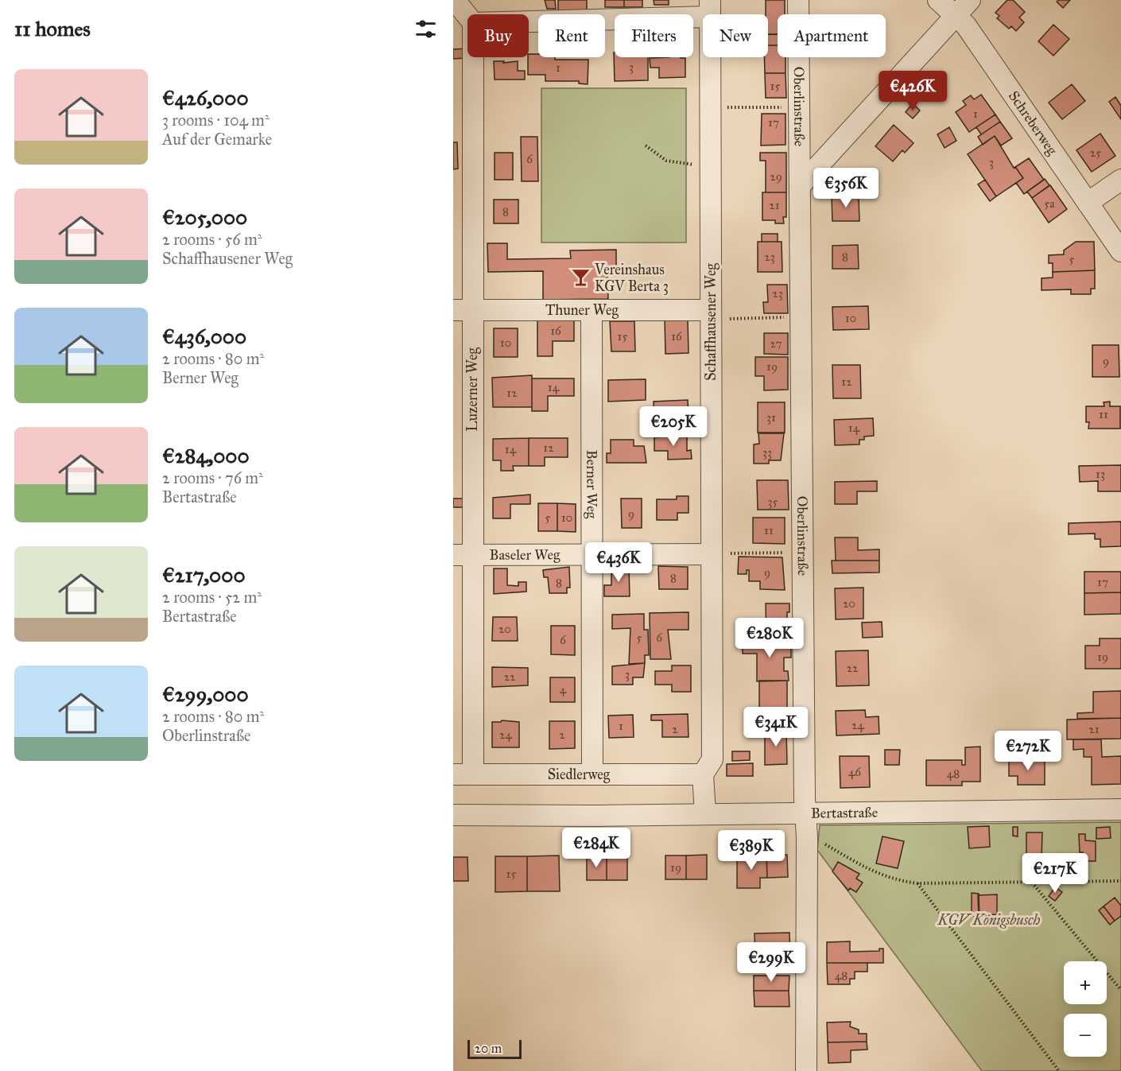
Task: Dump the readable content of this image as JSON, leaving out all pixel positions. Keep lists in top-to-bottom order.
{
  "streets": {
    "street": [
      "Oberlinstraße",
      "Schreberweg",
      "Thuner Weg",
      "Schaffhausener Weg",
      "Luzerner Weg",
      "Berner Weg",
      "Baseler Weg",
      "Siedlerweg",
      "Bertastraße"
    ]
  },
  "crossings": [
    ["Oberlinstraße", "Bertastraße"],
    ["Thuner Weg", "Schaffhausener Weg"],
    ["Thuner Weg", "Luzerner Weg"],
    ["Thuner Weg", "Berner Weg"],
    ["Schaffhausener Weg", "Baseler Weg"],
    ["Schaffhausener Weg", "Siedlerweg"],
    ["Schaffhausener Weg", "Bertastraße"],
    ["Luzerner Weg", "Baseler Weg"],
    ["Luzerner Weg", "Siedlerweg"],
    ["Berner Weg", "Baseler Weg"],
    ["Berner Weg", "Siedlerweg"]
  ],
  "parks": ["KGV Königsbusch"],
  "places": {
    "bar": ["Vereinshaus KGV Berta 3"]
  },
  "house_numbers": [
    "3",
    "1",
    "15",
    "1",
    "17",
    "25",
    "6",
    "3",
    "29",
    "5a",
    "21",
    "8",
    "23",
    "8",
    "5",
    "23",
    "10",
    "16",
    "15",
    "16",
    "10",
    "27",
    "9",
    "19",
    "12",
    "14",
    "12",
    "11",
    "31",
    "14",
    "12",
    "14",
    "33",
    "13",
    "35",
    "9",
    "5",
    "10",
    "11",
    "9",
    "8",
    "17",
    "8",
    "20",
    "20",
    "5",
    "6",
    "6",
    "19",
    "22",
    "3",
    "22",
    "4",
    "24",
    "1",
    "2",
    "21",
    "24",
    "2",
    "46",
    "48",
    "19",
    "15",
    "48"
  ],
  "scale_bar": "20 m",
  "page": {
    "heading": "11 homes",
    "chip": [
      "Buy",
      "Rent",
      "Filters",
      "New",
      "Apartment"
    ],
    "list": [
      {
        "name": "€426,000",
        "note": "3 rooms · 104 m² · Auf der Gemarke"
      },
      {
        "name": "€205,000",
        "note": "2 rooms · 56 m² · Schaffhausener Weg"
      },
      {
        "name": "€436,000",
        "note": "2 rooms · 80 m² · Berner Weg"
      },
      {
        "name": "€284,000",
        "note": "2 rooms · 76 m² · Bertastraße"
      },
      {
        "name": "€217,000",
        "note": "2 rooms · 52 m² · Bertastraße"
      },
      {
        "name": "€299,000",
        "note": "2 rooms · 80 m² · Oberlinstraße"
      }
    ],
    "price": [
      "€426K",
      "€356K",
      "€205K",
      "€436K",
      "€280K",
      "€341K",
      "€272K",
      "€284K",
      "€389K",
      "€217K",
      "€299K"
    ],
    "map_buttons": ["+", "−"],
    "scale": "20 m"
  }
}
